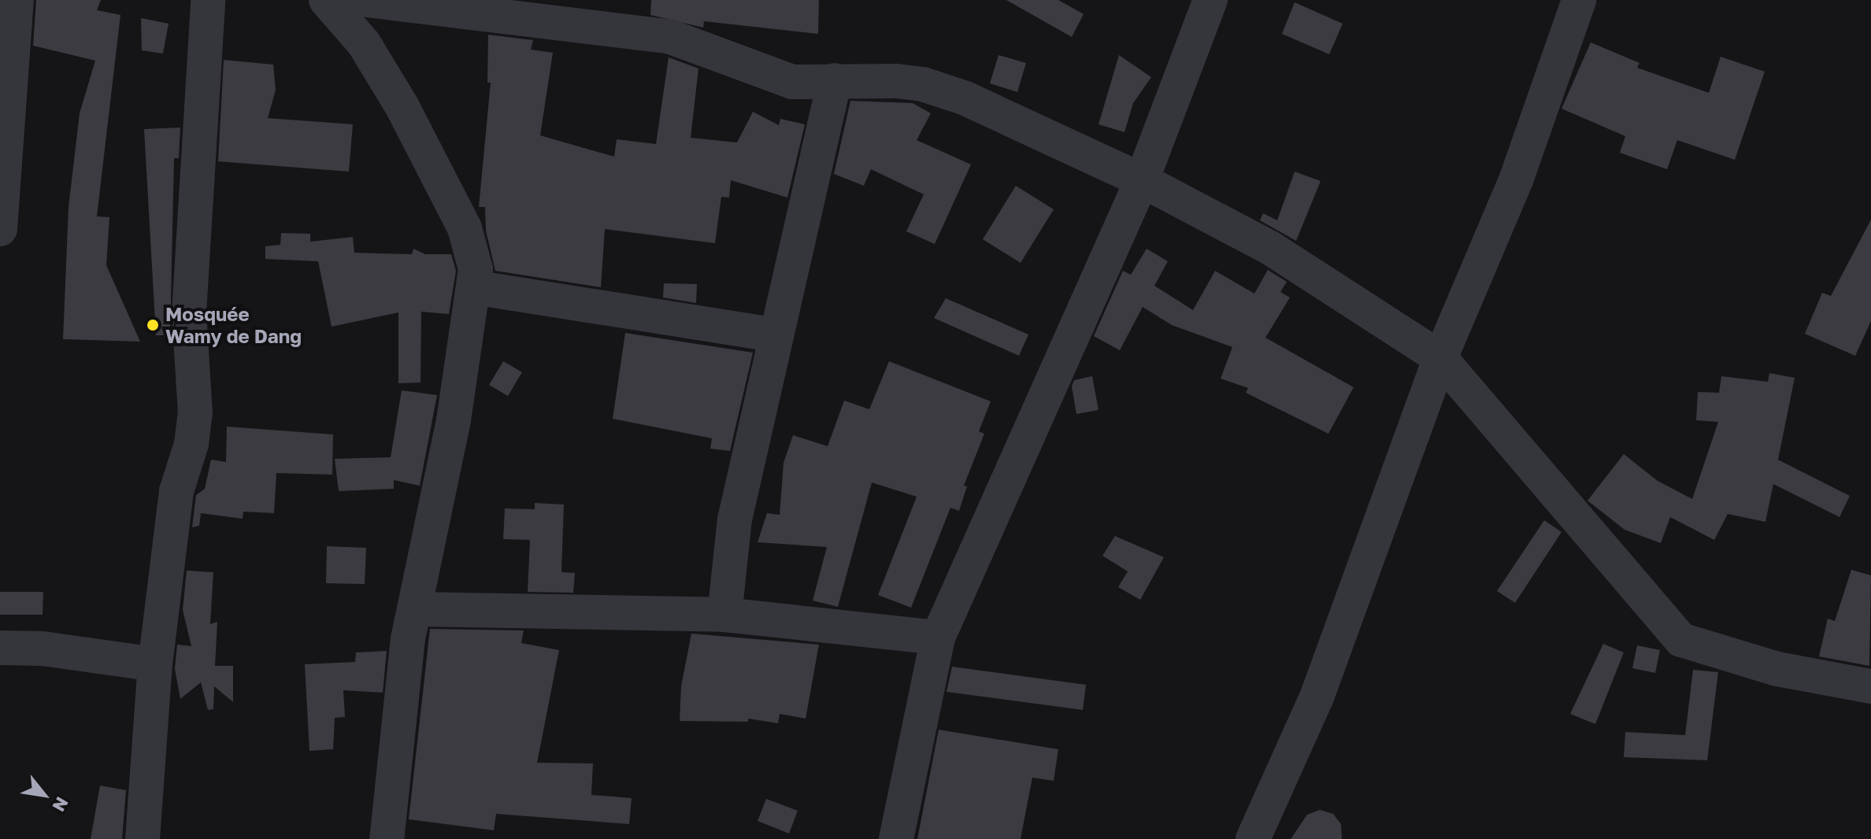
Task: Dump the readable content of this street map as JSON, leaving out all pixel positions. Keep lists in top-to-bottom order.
{
  "places": ["Mosquée Wamy de Dang"],
  "north": "bottom right"
}
